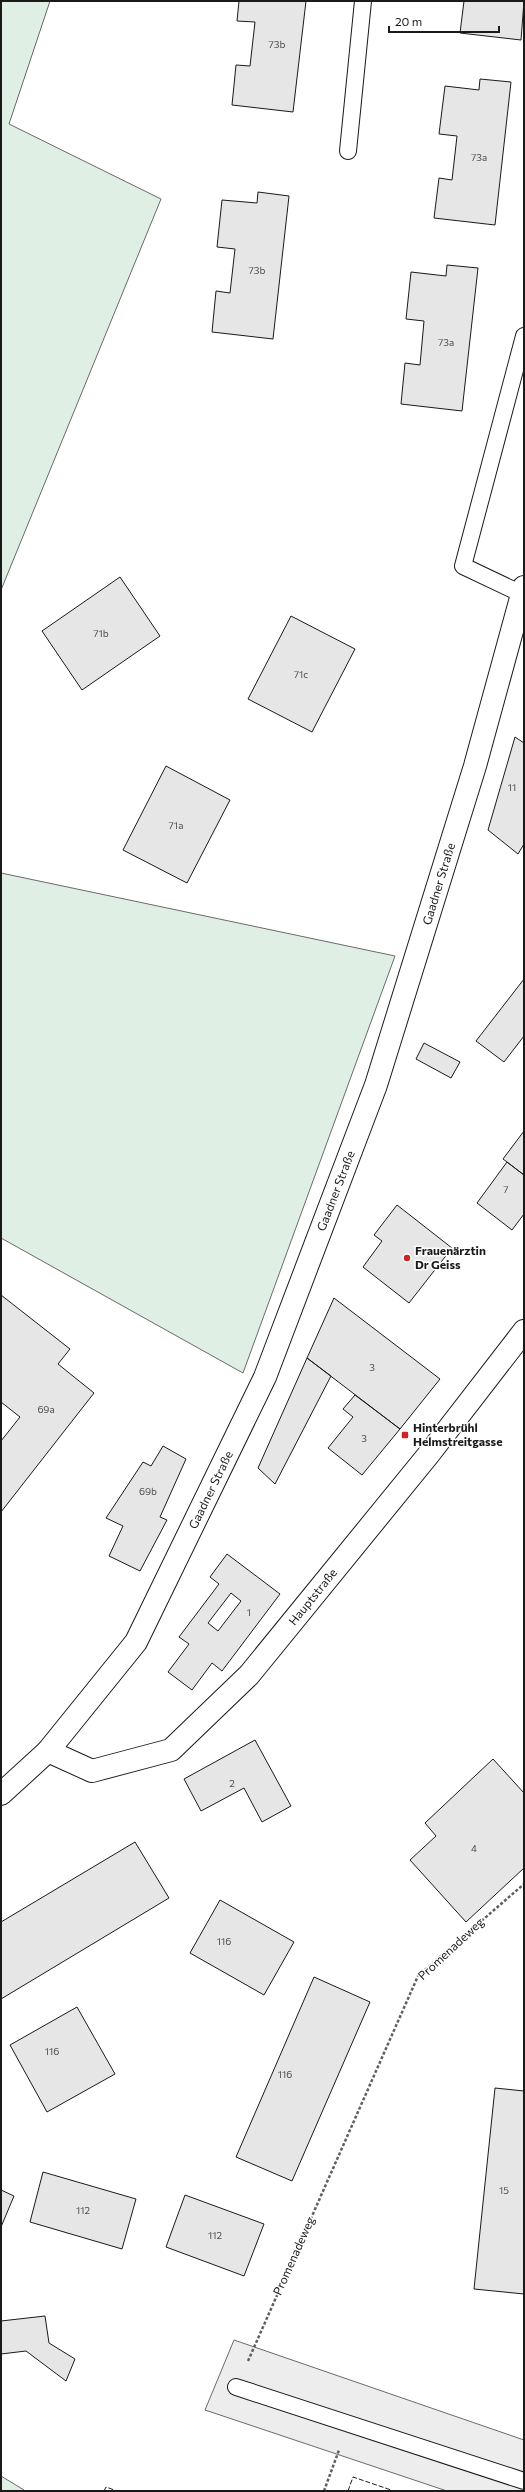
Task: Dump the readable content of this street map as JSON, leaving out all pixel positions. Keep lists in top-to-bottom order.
{
  "streets": {
    "main road": ["Gaadner Straße", "Hauptstraße"],
    "path": ["Promenadeweg"]
  },
  "crossings": [
    ["Gaadner Straße", "Hauptstraße"]
  ],
  "places": {
    "other": ["Frauenärztin Dr Geiss"],
    "transit": ["Hinterbrühl Helmstreitgasse"]
  },
  "house_numbers": [
    "73b",
    "73a",
    "73b",
    "73a",
    "71b",
    "71c",
    "11",
    "71a",
    "7",
    "3",
    "69a",
    "3",
    "69b",
    "1",
    "2",
    "4",
    "116",
    "116",
    "116",
    "15",
    "112",
    "112"
  ],
  "scale_bar": "20 m"
}
